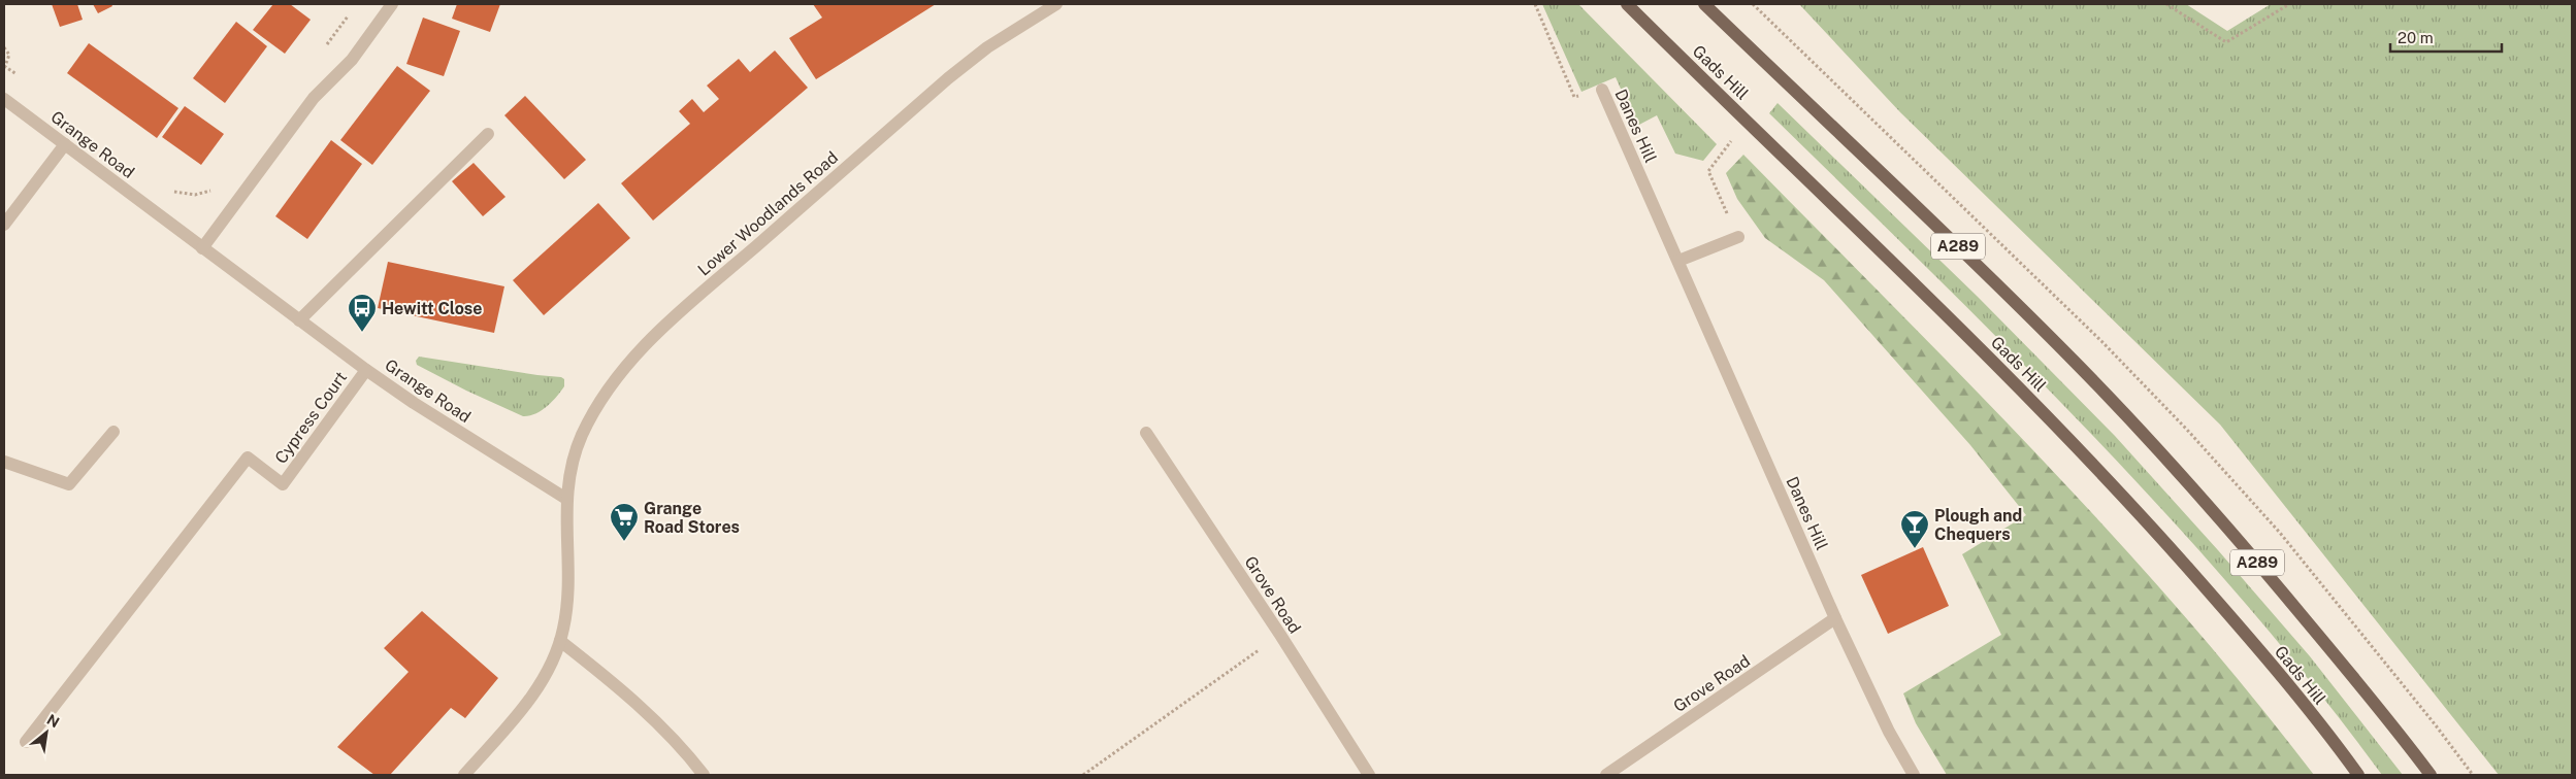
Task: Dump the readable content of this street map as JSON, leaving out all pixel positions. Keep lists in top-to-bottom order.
{
  "streets": {
    "main road": ["Gads Hill", "A289"],
    "street": [
      "Danes Hill",
      "Grange Road",
      "Lower Woodlands Road",
      "Cypress Court",
      "Grove Road"
    ]
  },
  "crossings": [
    ["Danes Hill", "Grove Road"],
    ["Grange Road", "Lower Woodlands Road"],
    ["Grange Road", "Cypress Court"]
  ],
  "places": {
    "bus stop": ["Hewitt Close"],
    "supermarket": ["Grange Road Stores"],
    "bar": ["Plough and Chequers"]
  },
  "scale_bar": "20 m",
  "north": "top right"
}
